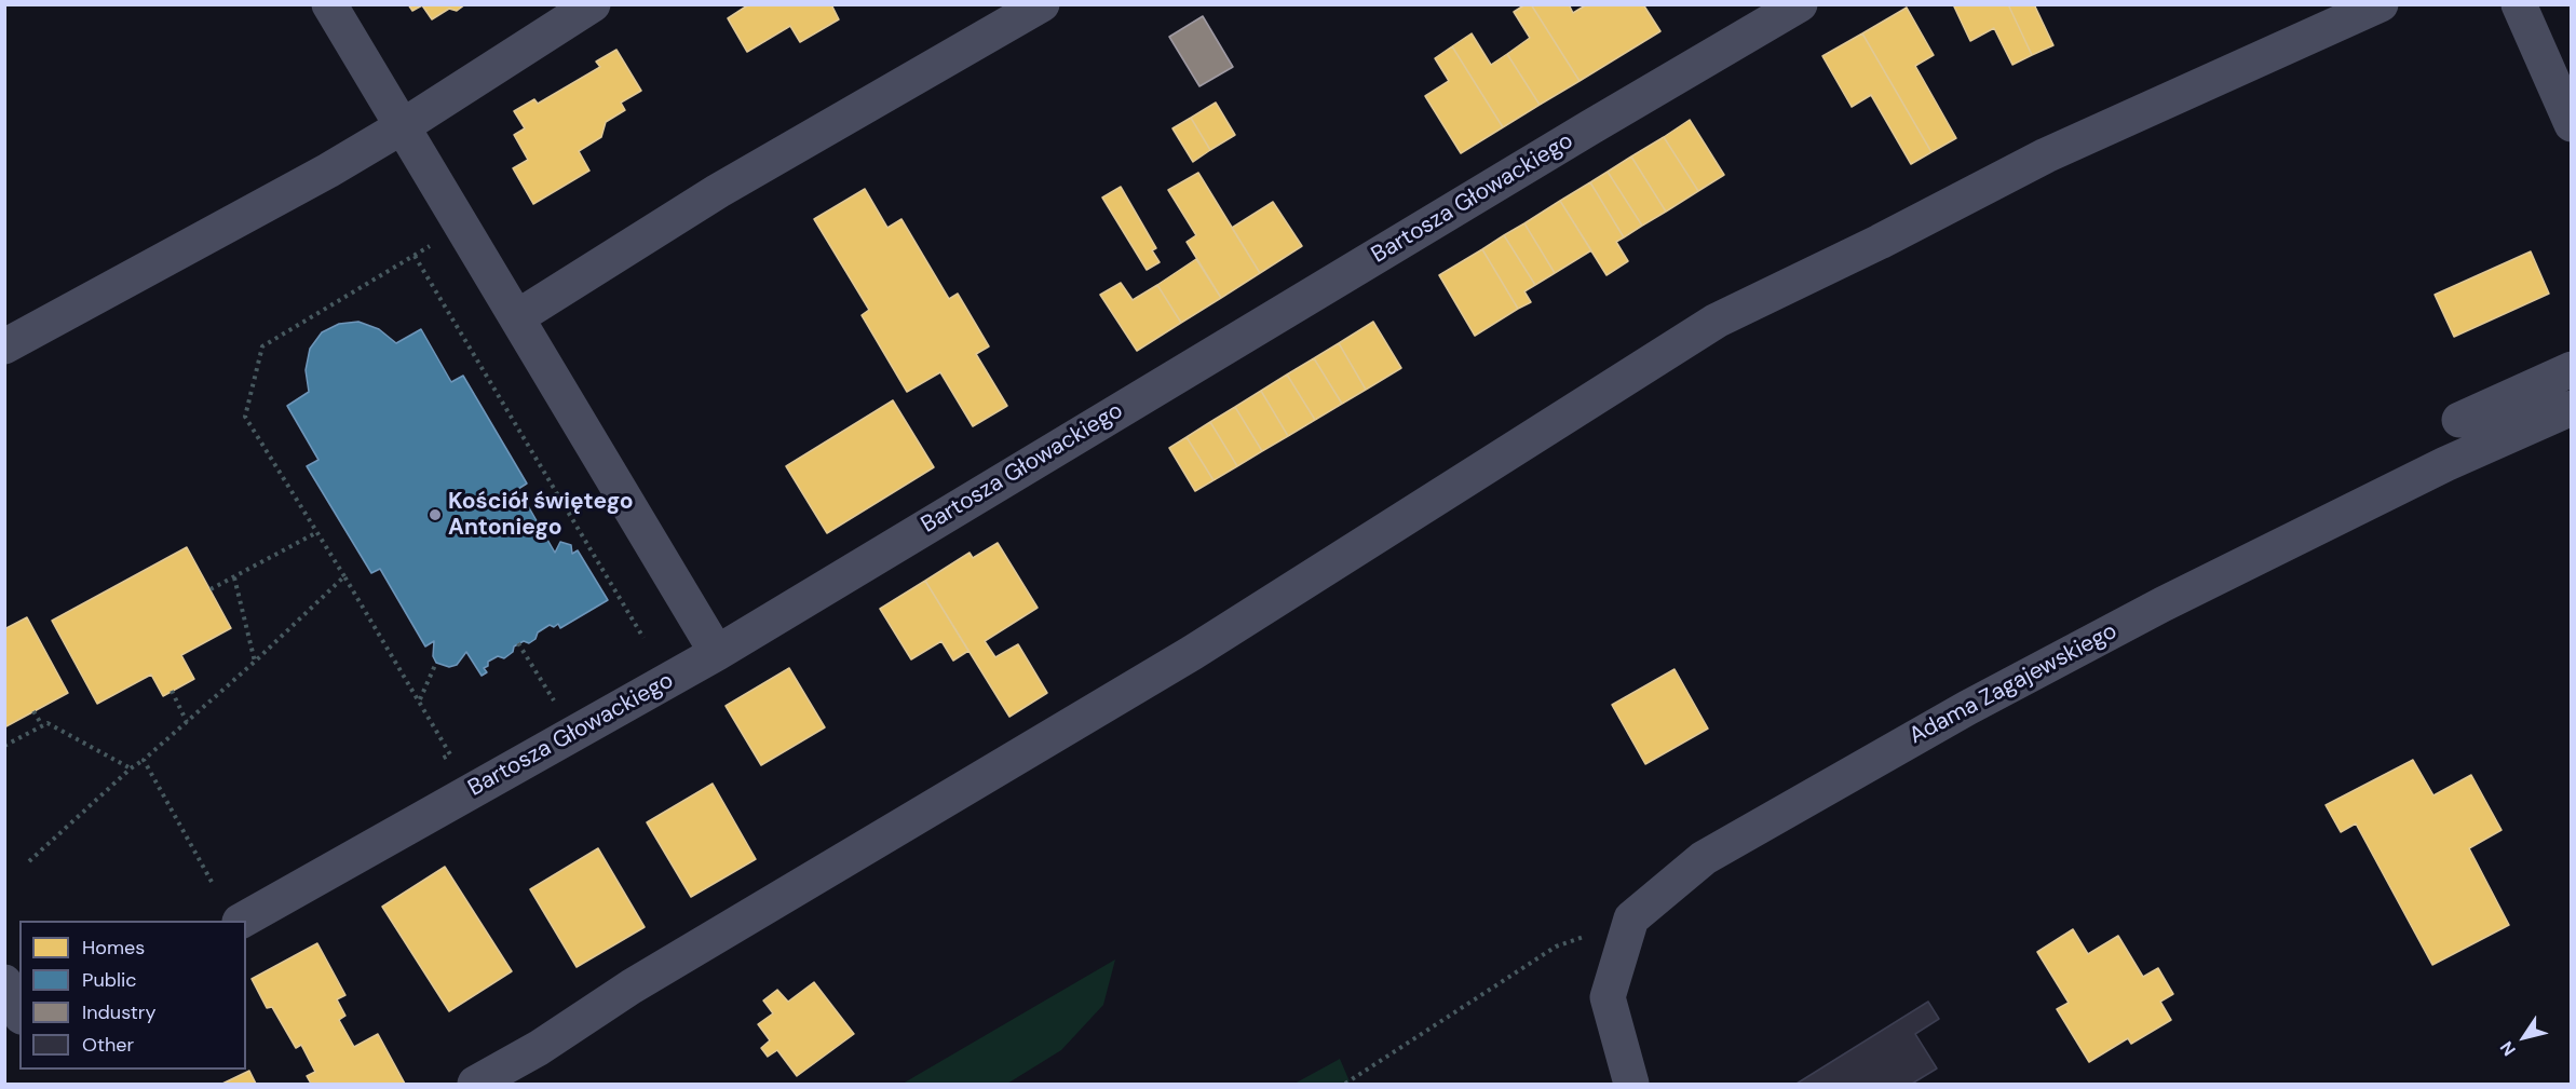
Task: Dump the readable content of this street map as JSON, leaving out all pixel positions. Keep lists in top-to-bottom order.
{
  "streets": {
    "street": ["Bartosza Głowackiego", "Adama Zagajewskiego"]
  },
  "places": ["Kościół świętego Antoniego"],
  "legend": [
    "Homes",
    "Public",
    "Industry",
    "Other"
  ],
  "north": "bottom left"
}
